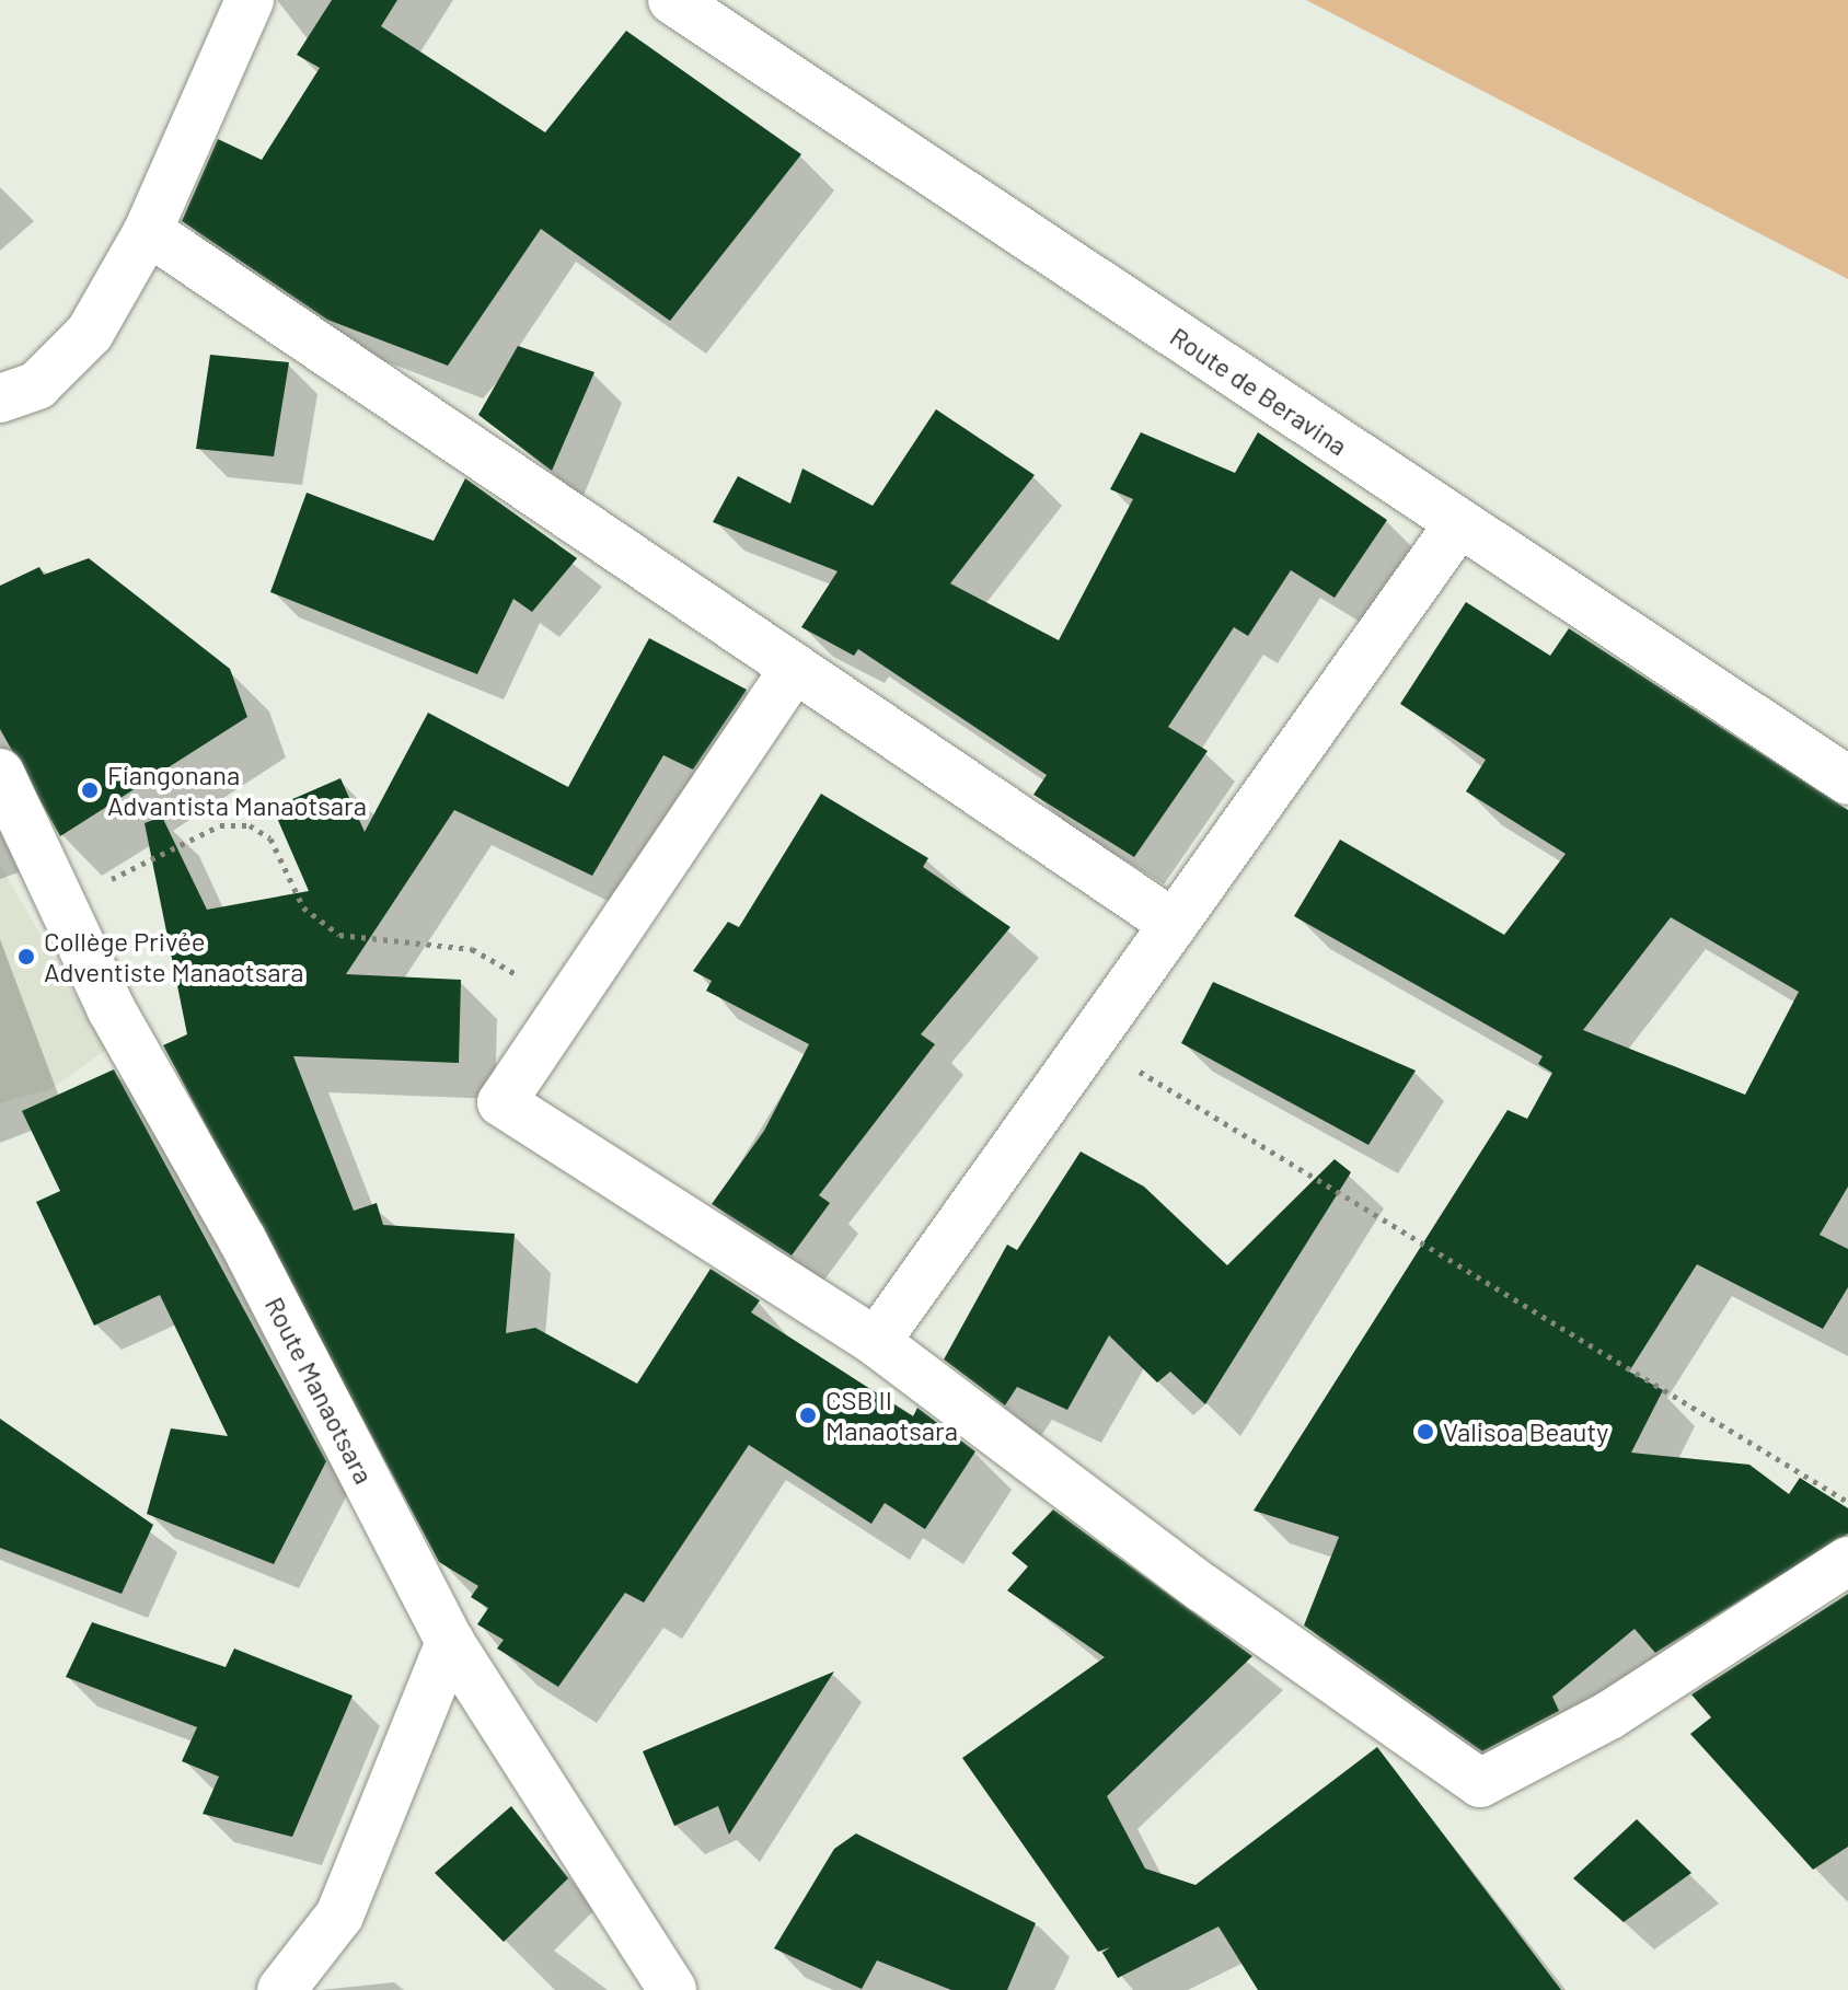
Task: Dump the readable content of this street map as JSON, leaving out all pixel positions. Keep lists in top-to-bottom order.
{
  "streets": {
    "street": ["Route de Beravina", "Route Manaotsara"]
  },
  "places": [
    "Fiangonana Advantista Manaotsara",
    "Collège Privée Adventiste Manaotsara",
    "CSB II Manaotsara",
    "Valisoa Beauty"
  ]
}
